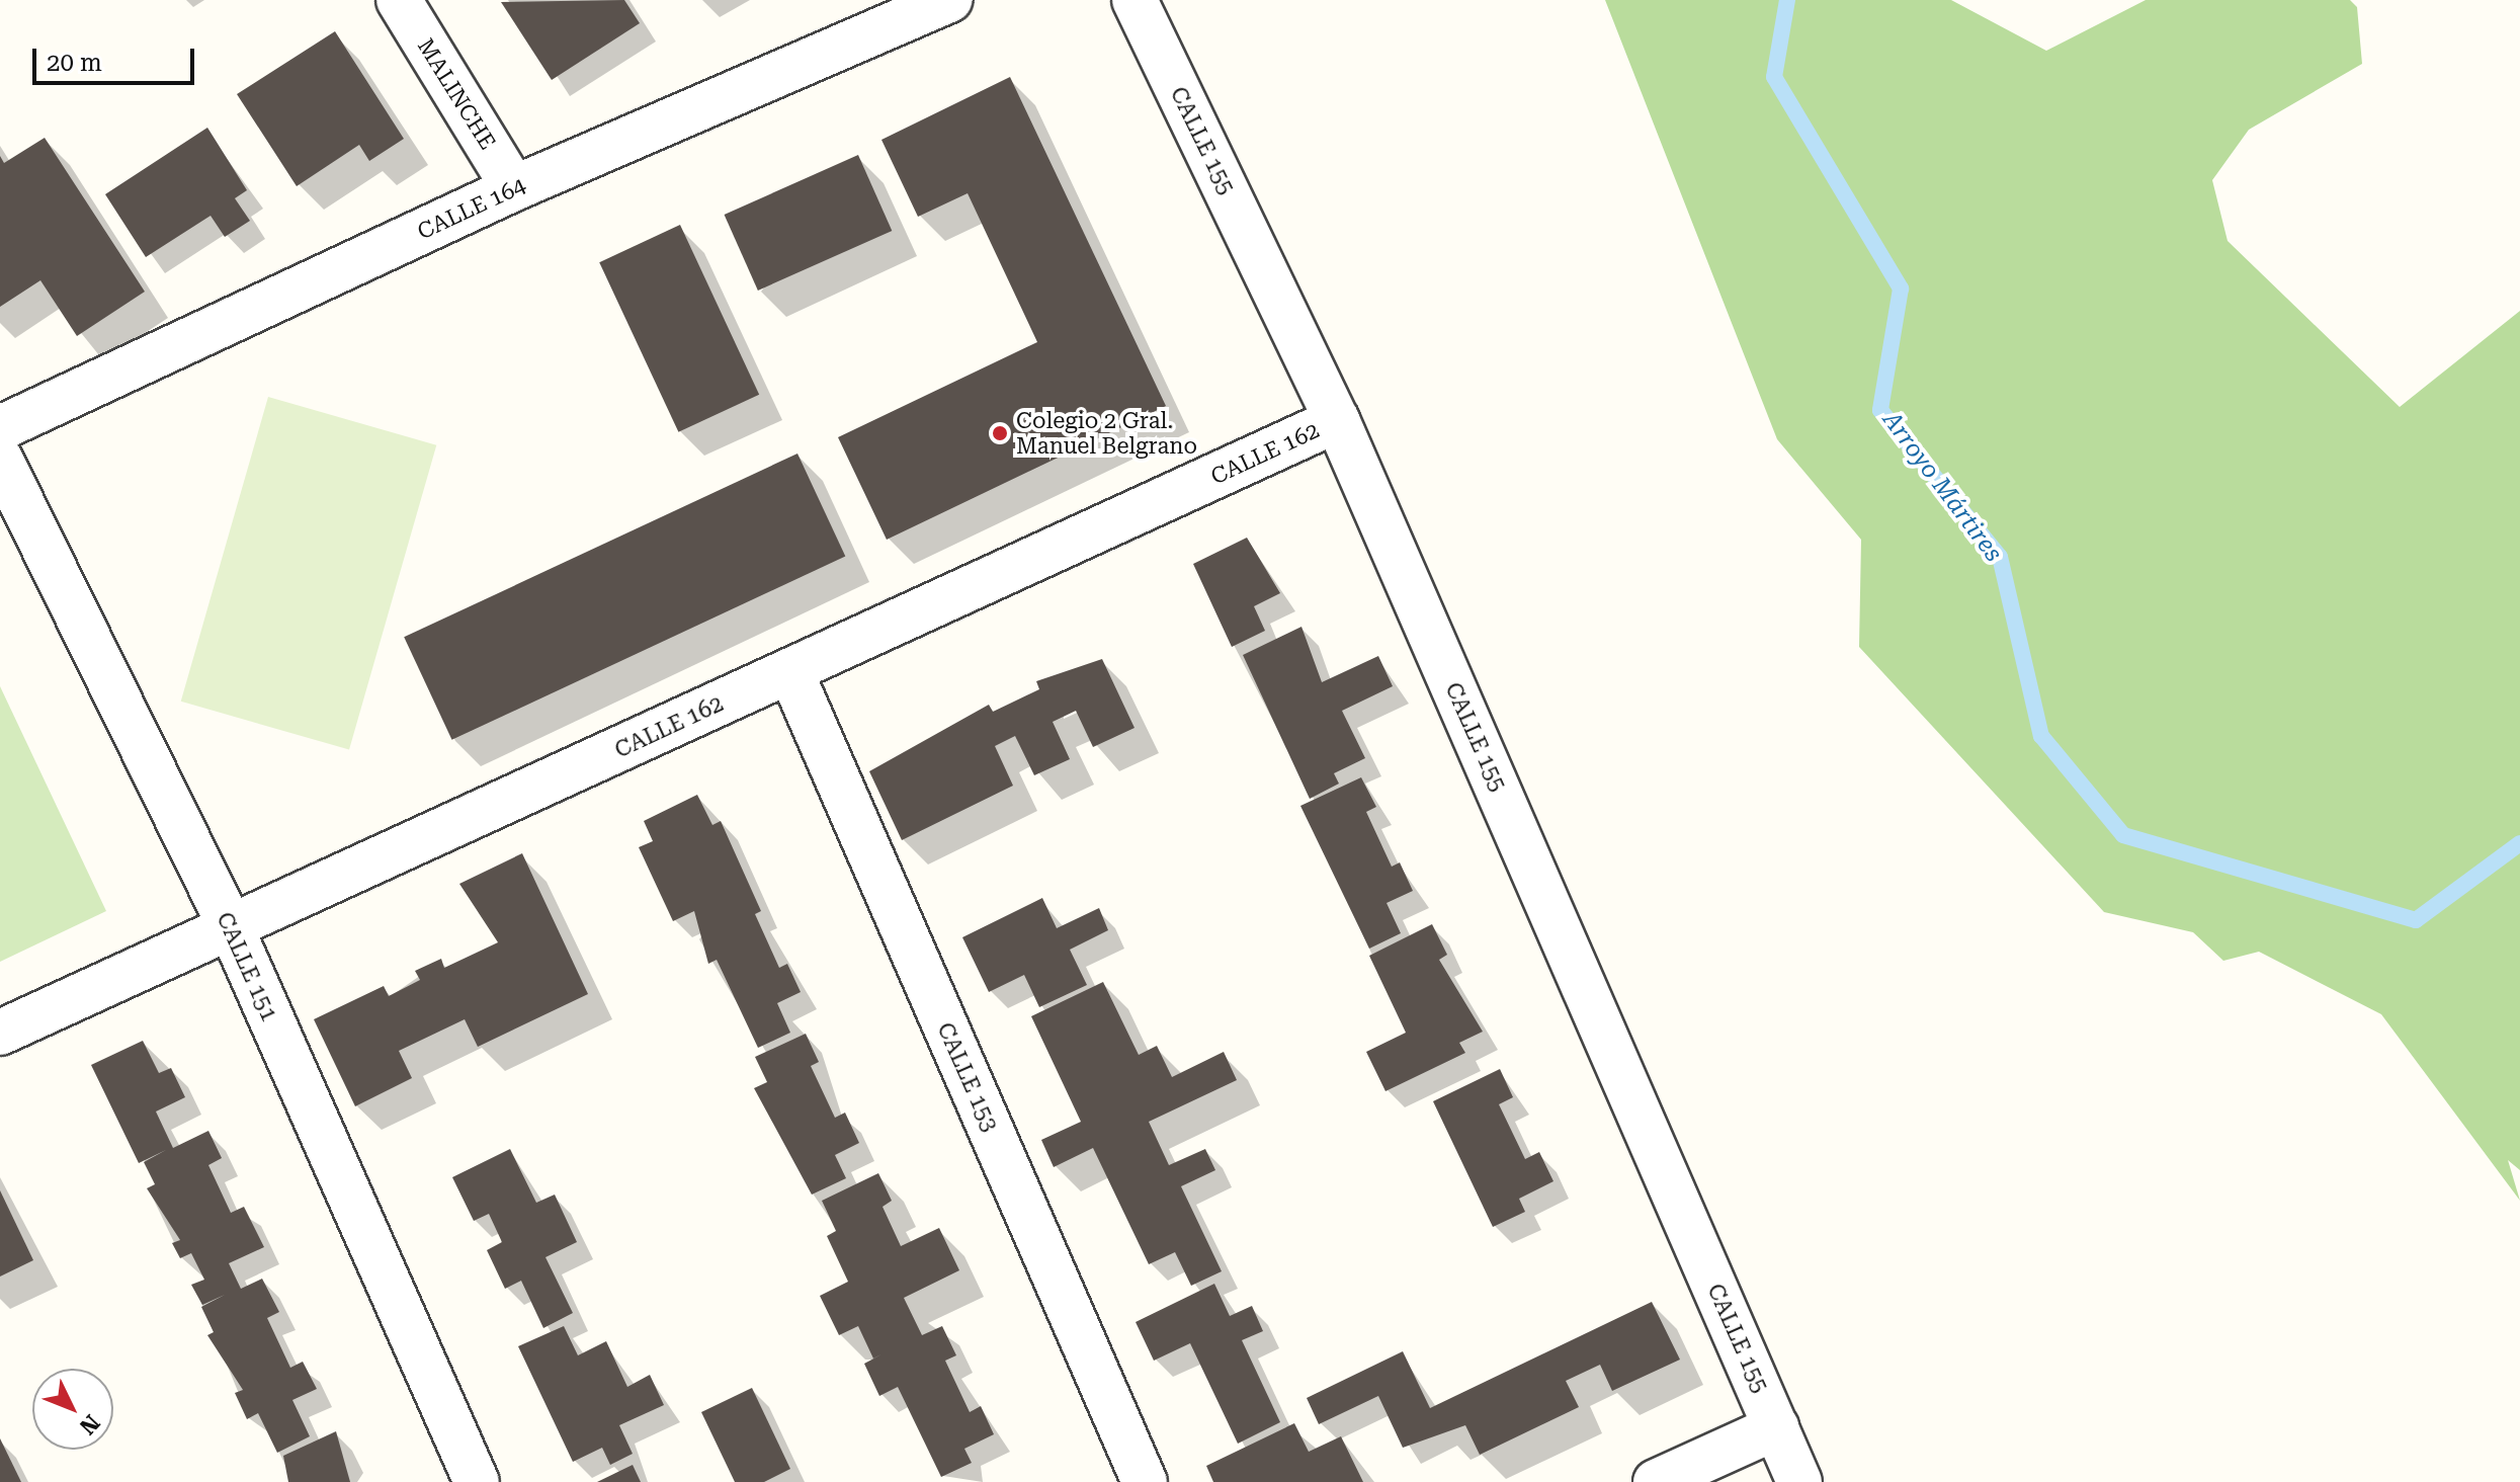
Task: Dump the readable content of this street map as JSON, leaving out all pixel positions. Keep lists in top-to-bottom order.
{
  "streets": {
    "street": [
      "MALINCHE",
      "CALLE 155",
      "CALLE 164",
      "CALLE 162",
      "CALLE 151",
      "CALLE 153"
    ]
  },
  "crossings": [
    ["MALINCHE", "CALLE 164"],
    ["CALLE 155", "CALLE 162"],
    ["CALLE 162", "CALLE 151"],
    ["CALLE 162", "CALLE 153"]
  ],
  "water": ["Arroyo Mártires"],
  "places": ["Colegio 2 Gral. Manuel Belgrano"],
  "scale_bar": "20 m",
  "north": "bottom right"
}
